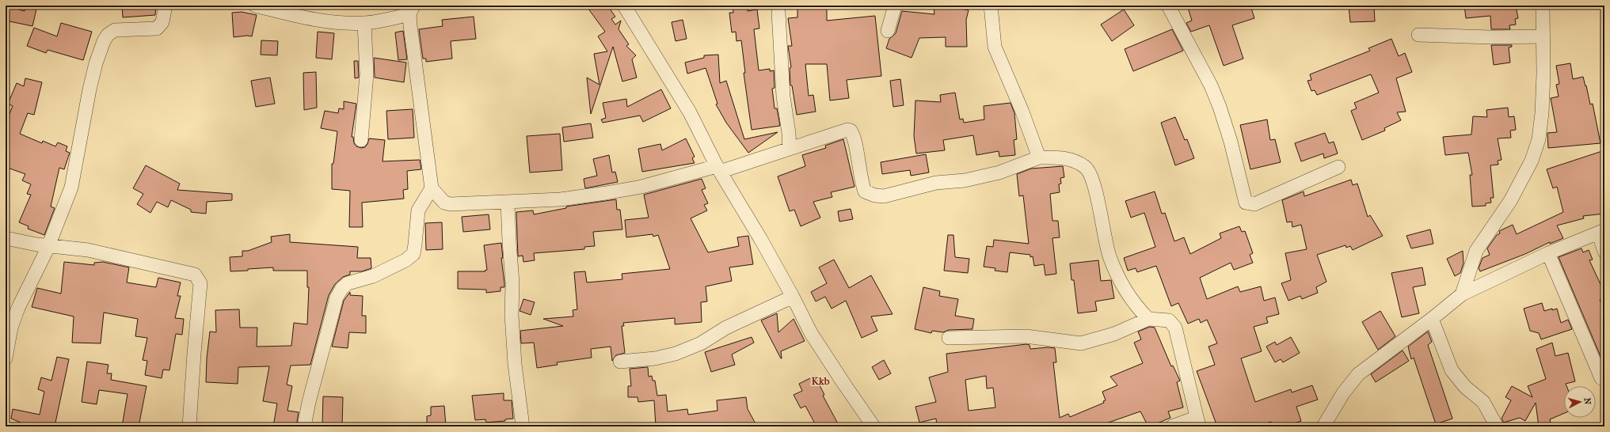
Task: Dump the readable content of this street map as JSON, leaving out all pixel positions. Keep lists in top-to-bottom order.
{
  "districts": ["Kkb"],
  "north": "right"
}
